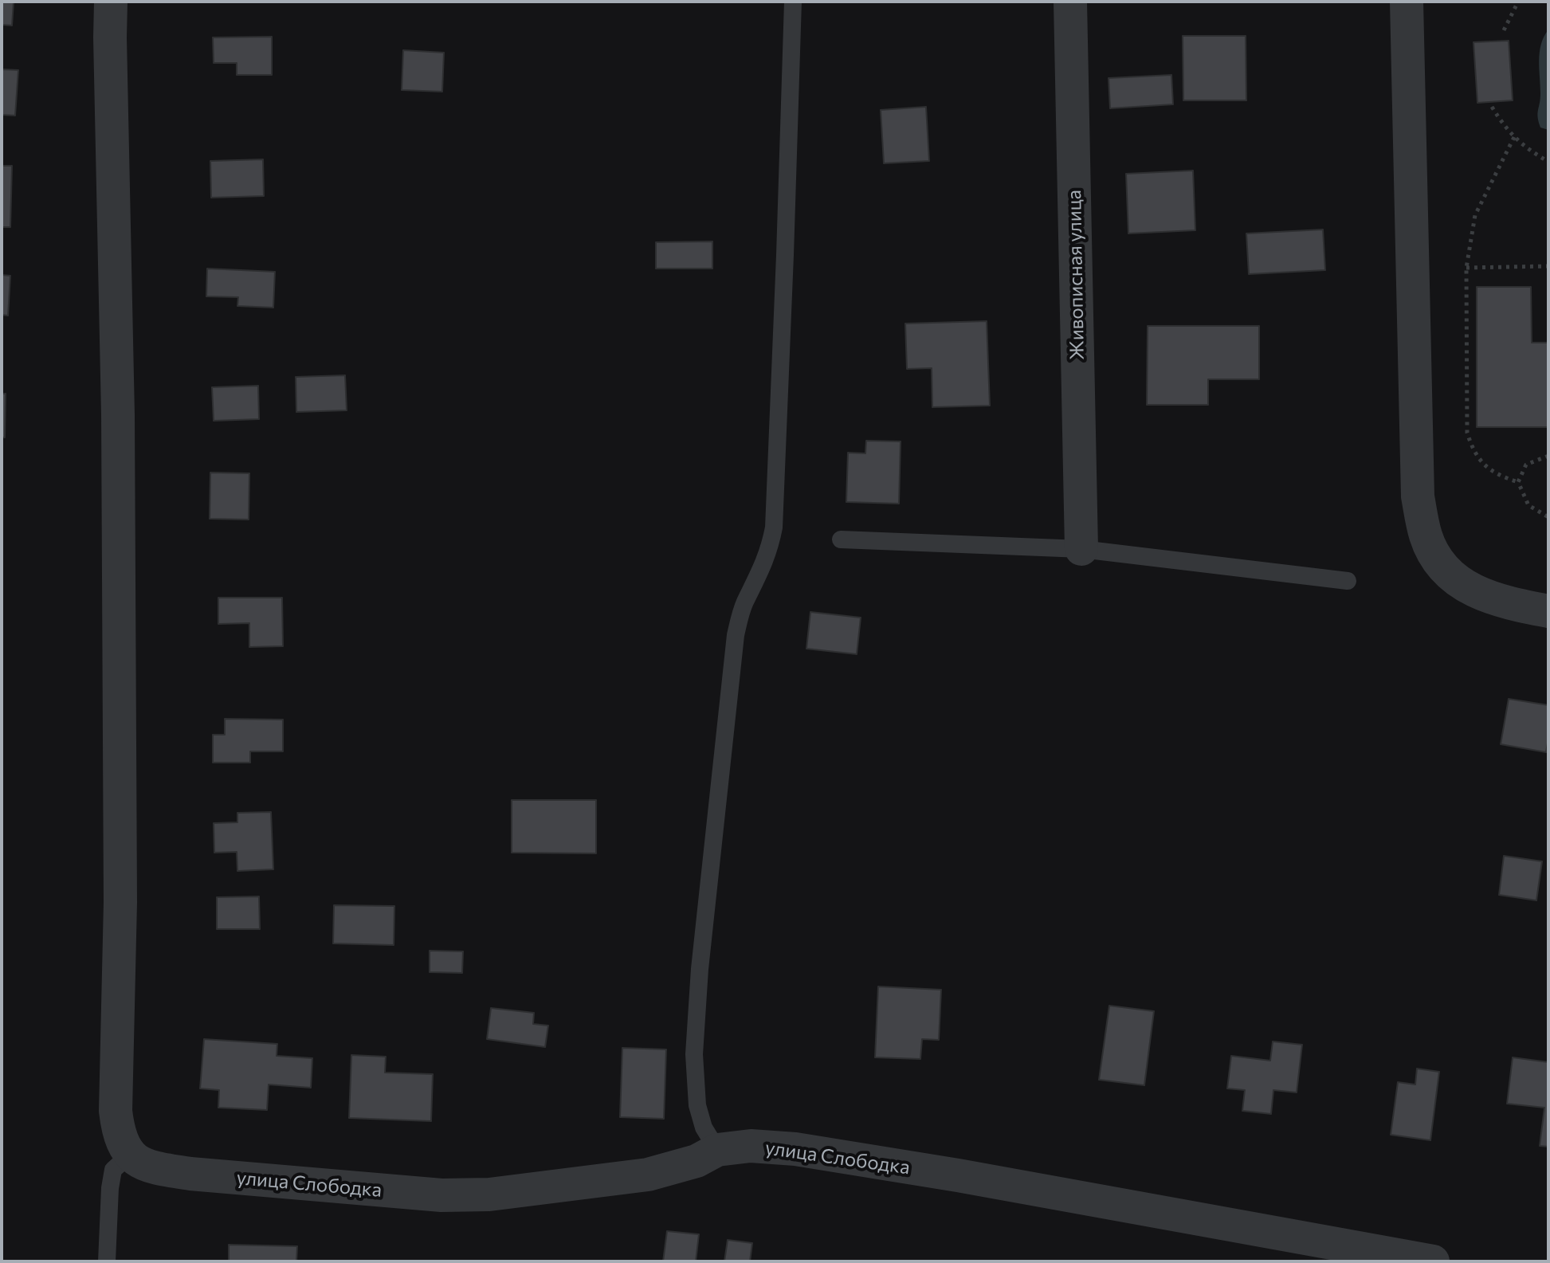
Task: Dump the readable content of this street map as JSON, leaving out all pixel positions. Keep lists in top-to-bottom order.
{
  "streets": {
    "street": ["Живописная улица", "улица Слободка"]
  }
}
